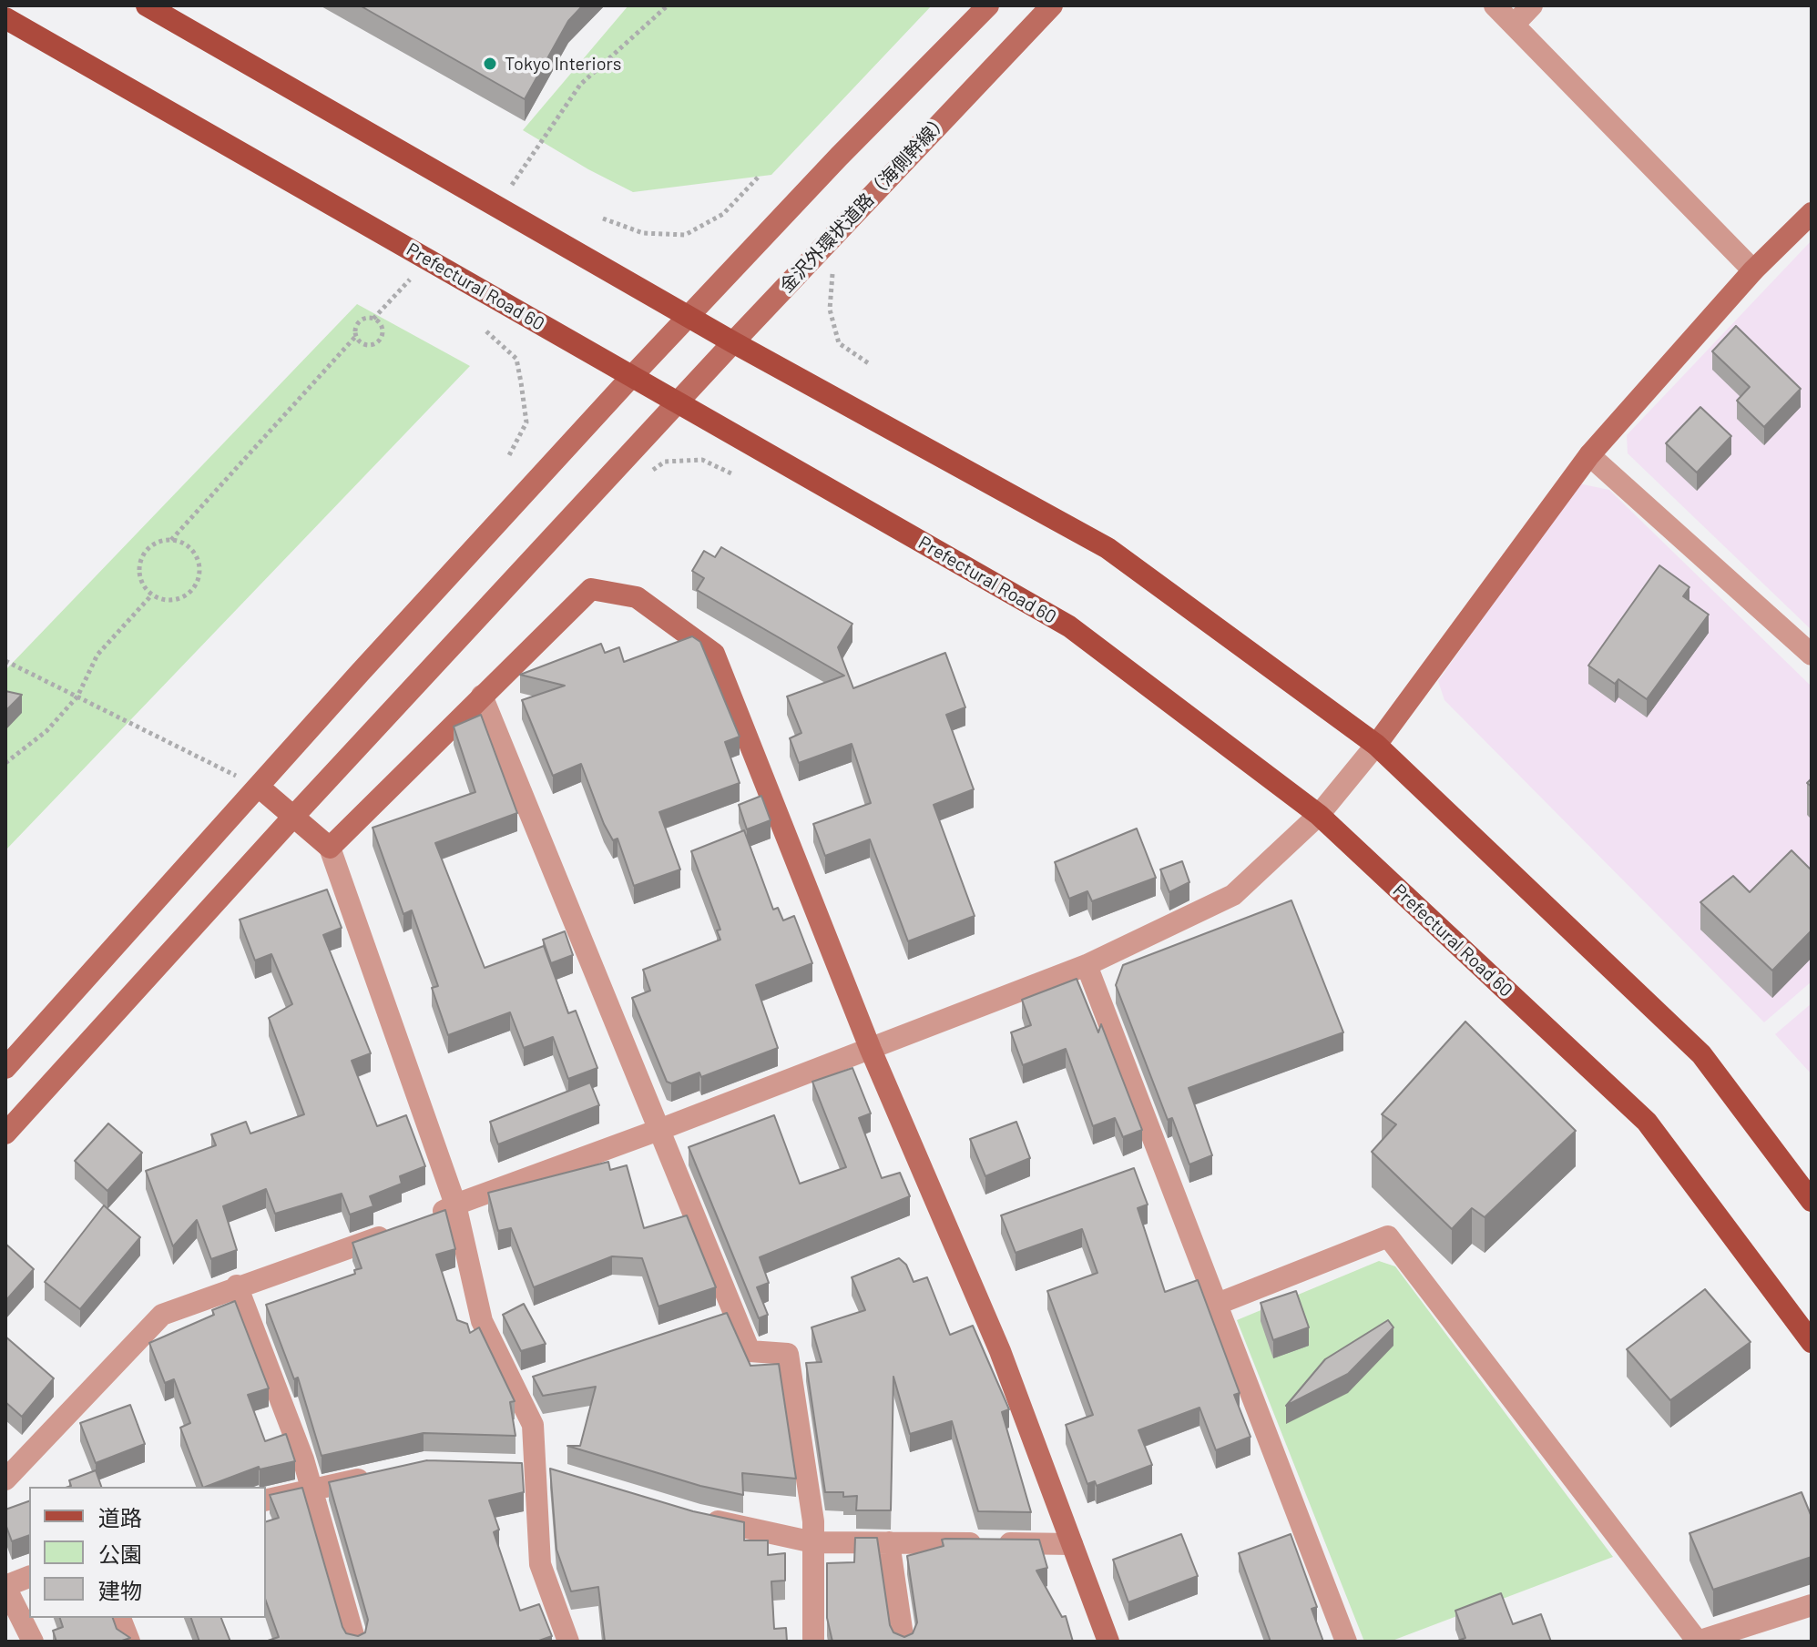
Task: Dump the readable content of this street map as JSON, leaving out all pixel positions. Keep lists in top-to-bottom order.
{
  "streets": {
    "main road": ["Prefectural Road 60"],
    "street": ["金沢外環状道路（海側幹線）"]
  },
  "crossings": [
    ["金沢外環状道路（海側幹線）", "Prefectural Road 60"]
  ],
  "places": ["Tokyo Interiors"],
  "legend": ["道路", "公園", "建物"]
}
